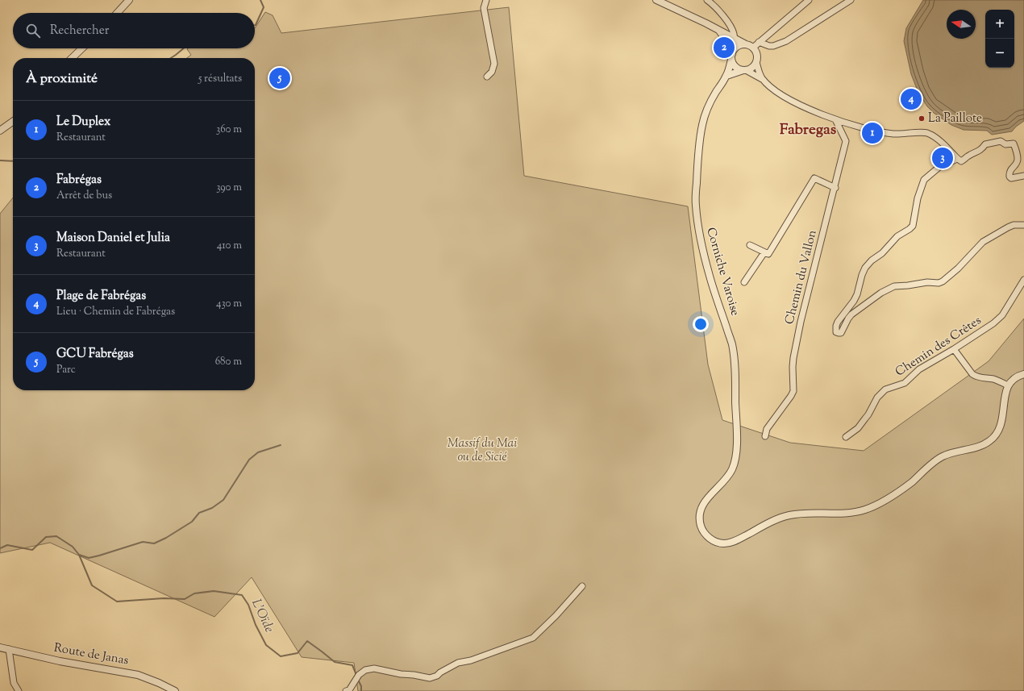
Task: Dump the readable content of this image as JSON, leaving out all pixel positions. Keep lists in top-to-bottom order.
{
  "streets": {
    "street": [
      "Corniche Varoise",
      "Chemin du Vallon",
      "Chemin des Crêtes",
      "Route de Janas"
    ]
  },
  "districts": ["Fabregas"],
  "water": ["L'Oïde"],
  "parks": ["Massif du Mai ou de Sicié"],
  "places": ["La Paillote"],
  "north": "left",
  "page": {
    "map_buttons": ["+", "−"],
    "search": "Rechercher",
    "pins": [
      "2",
      "5",
      "4",
      "1",
      "3"
    ],
    "heading": ["À proximité", "5 résultats"],
    "list": [
      {
        "mark": "1",
        "name": "Le Duplex",
        "note": "Restaurant",
        "value": "360 m"
      },
      {
        "mark": "2",
        "name": "Fabrégas",
        "note": "Arrêt de bus",
        "value": "390 m"
      },
      {
        "mark": "3",
        "name": "Maison Daniel et Julia",
        "note": "Restaurant",
        "value": "410 m"
      },
      {
        "mark": "4",
        "name": "Plage de Fabrégas",
        "note": "Lieu · Chemin de Fabrégas",
        "value": "430 m"
      },
      {
        "mark": "5",
        "name": "GCU Fabrégas",
        "note": "Parc",
        "value": "680 m"
      }
    ]
  }
}
